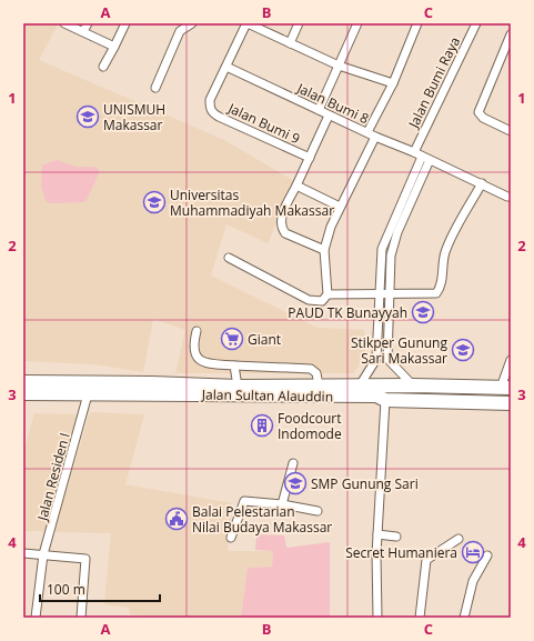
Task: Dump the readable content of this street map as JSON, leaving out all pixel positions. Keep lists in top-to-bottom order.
{
  "streets": {
    "highway": ["Jalan Sultan Alauddin"],
    "street": [
      "Jalan Bumi Raya",
      "Jalan Bumi 8",
      "Jalan Bumi 9",
      "Jalan Residen I"
    ]
  },
  "crossings": [
    ["Jalan Bumi Raya", "Jalan Bumi 8"],
    ["Jalan Bumi 8", "Jalan Bumi 9"],
    ["Jalan Sultan Alauddin", "Jalan Residen I"]
  ],
  "places": {
    "school or university": [
      "UNISMUH Makassar",
      "Universitas Muhammadiyah Makassar",
      "PAUD TK Bunayyah",
      "Stikper Gunung Sari Makassar",
      "SMP Gunung Sari"
    ],
    "supermarket": ["Giant"],
    "building": ["Foodcourt Indomode"],
    "public building": ["Balai Pelestarian Nilai Budaya Makassar"],
    "hotel": ["Secret Humaniera"]
  },
  "scale_bar": "100 m",
  "grid": {
    "columns": ["A", "B", "C"],
    "rows": [
      "1",
      "2",
      "3",
      "4"
    ]
  }
}
